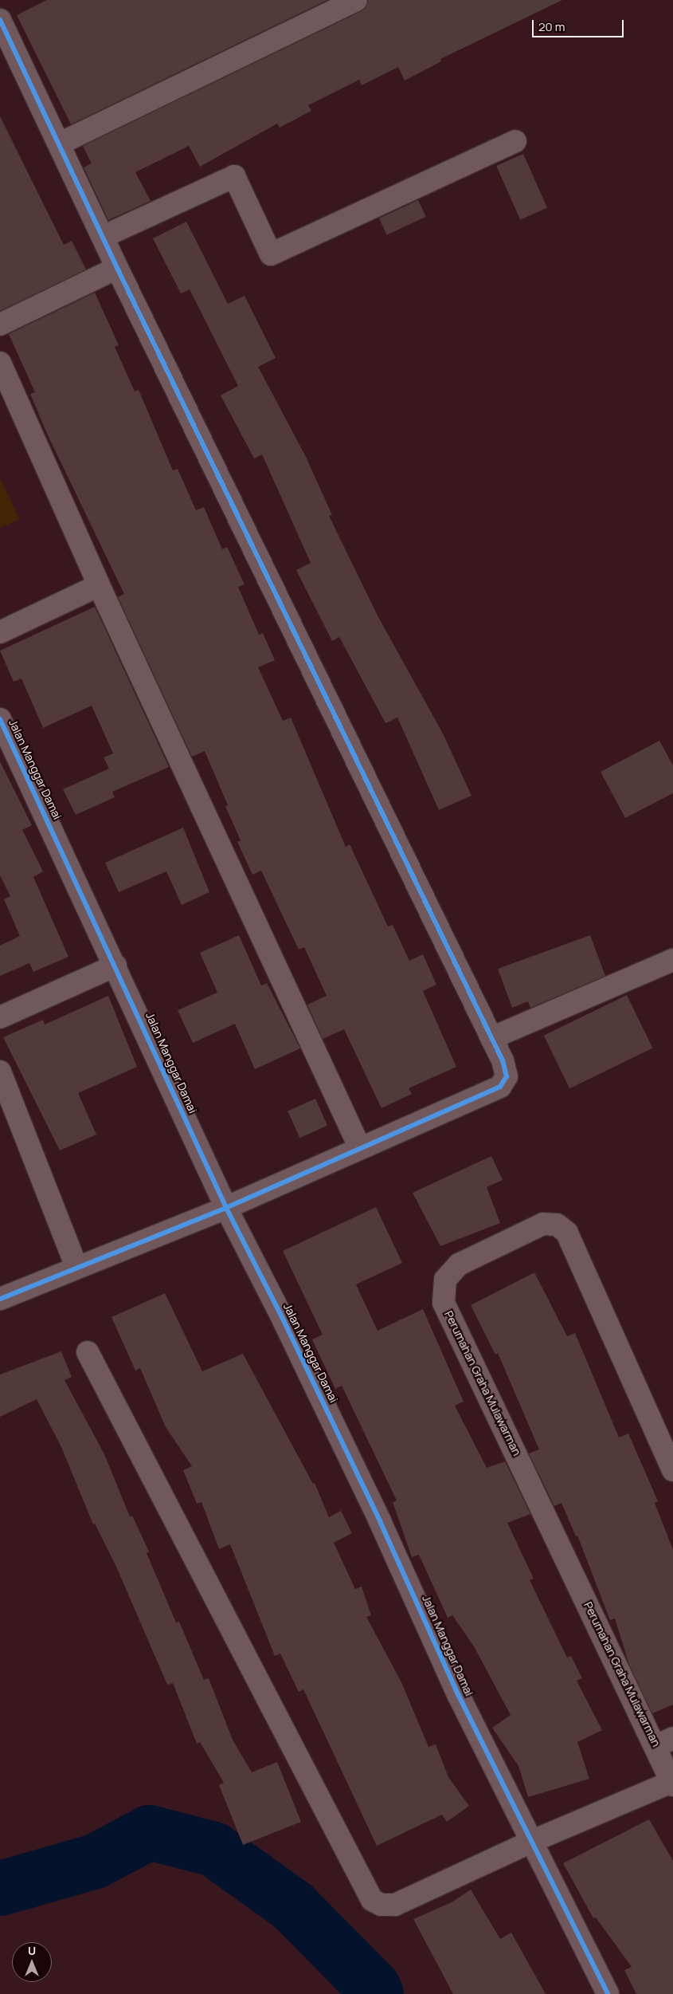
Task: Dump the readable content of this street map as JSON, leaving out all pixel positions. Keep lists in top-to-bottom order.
{
  "streets": {
    "street": ["Jalan Manggar Damai", "Perumahan Graha Mulawarman"]
  },
  "crossings": [
    ["Jalan Manggar Damai", "Perumahan Graha Mulawarman"]
  ],
  "scale_bar": "20 m",
  "north": "top"
}
